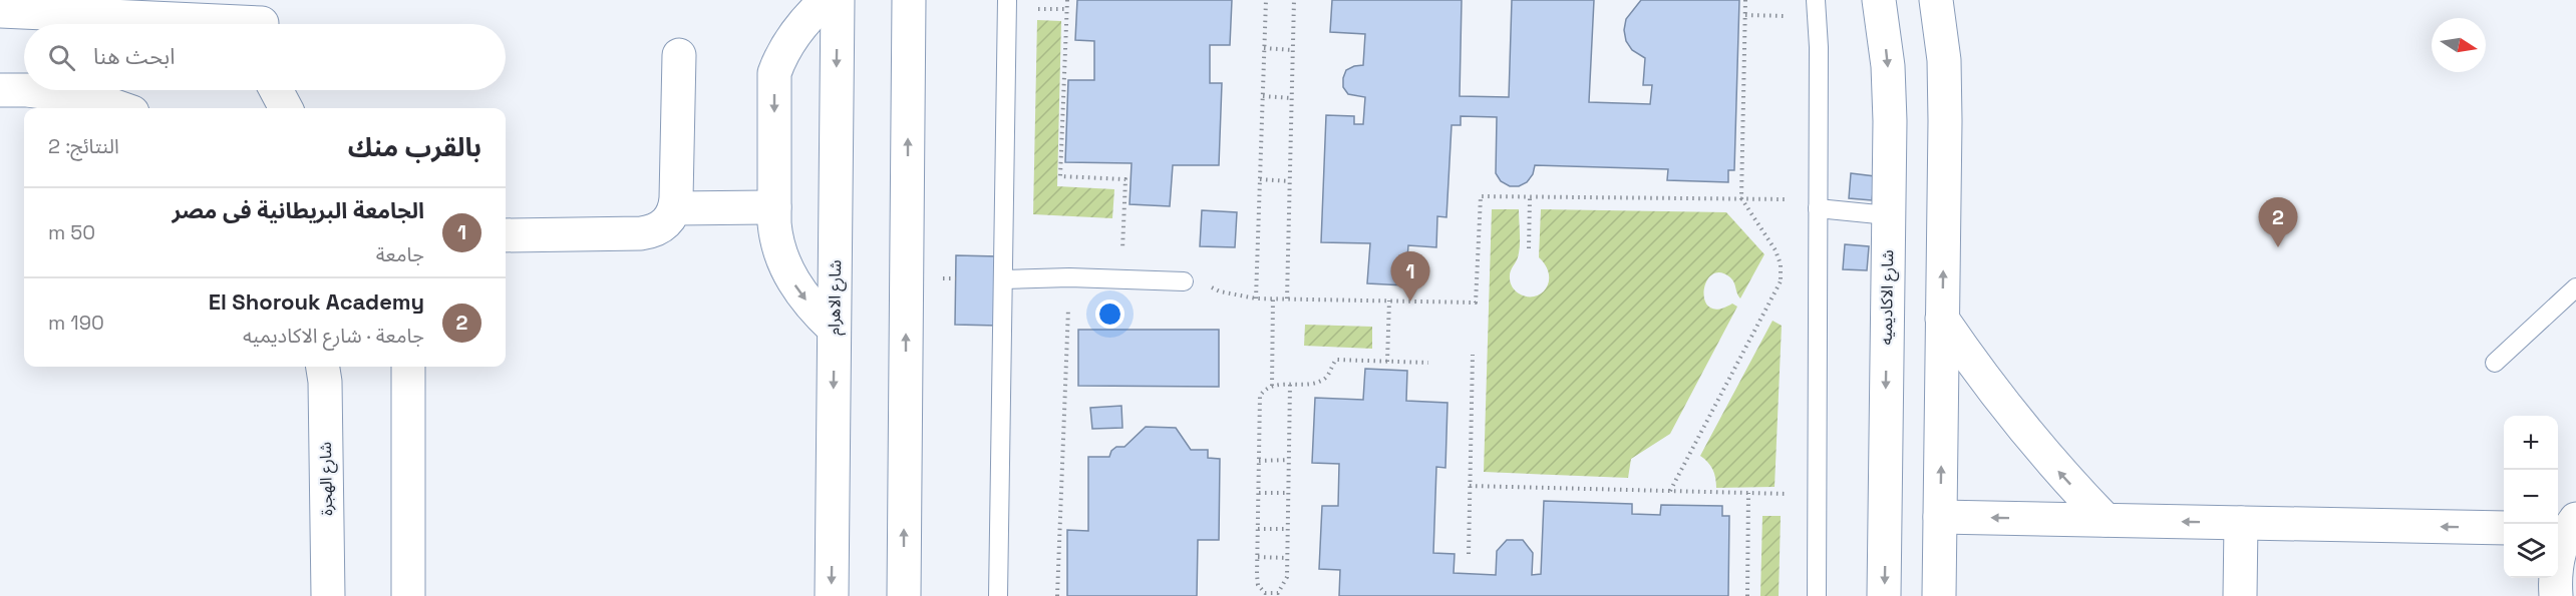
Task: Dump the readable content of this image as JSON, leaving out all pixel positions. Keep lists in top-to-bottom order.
{
  "streets": {
    "street": ["شارع الاهرام", "شارع الاكاديميه", "شارع الهجرة"]
  },
  "north": "right",
  "page": {
    "search": "ابحث هنا",
    "heading": ["بالقرب منك", "النتائج: 2"],
    "list": [
      {
        "mark": "1",
        "name": "الجامعة البريطانية فى مصر",
        "note": "جامعة",
        "value": "50 m"
      },
      {
        "mark": "2",
        "name": "El Shorouk Academy",
        "note": "جامعة · شارع الاكاديميه",
        "value": "190 m"
      }
    ],
    "pins": ["2", "1"],
    "map_buttons": ["+", "−"]
  }
}
